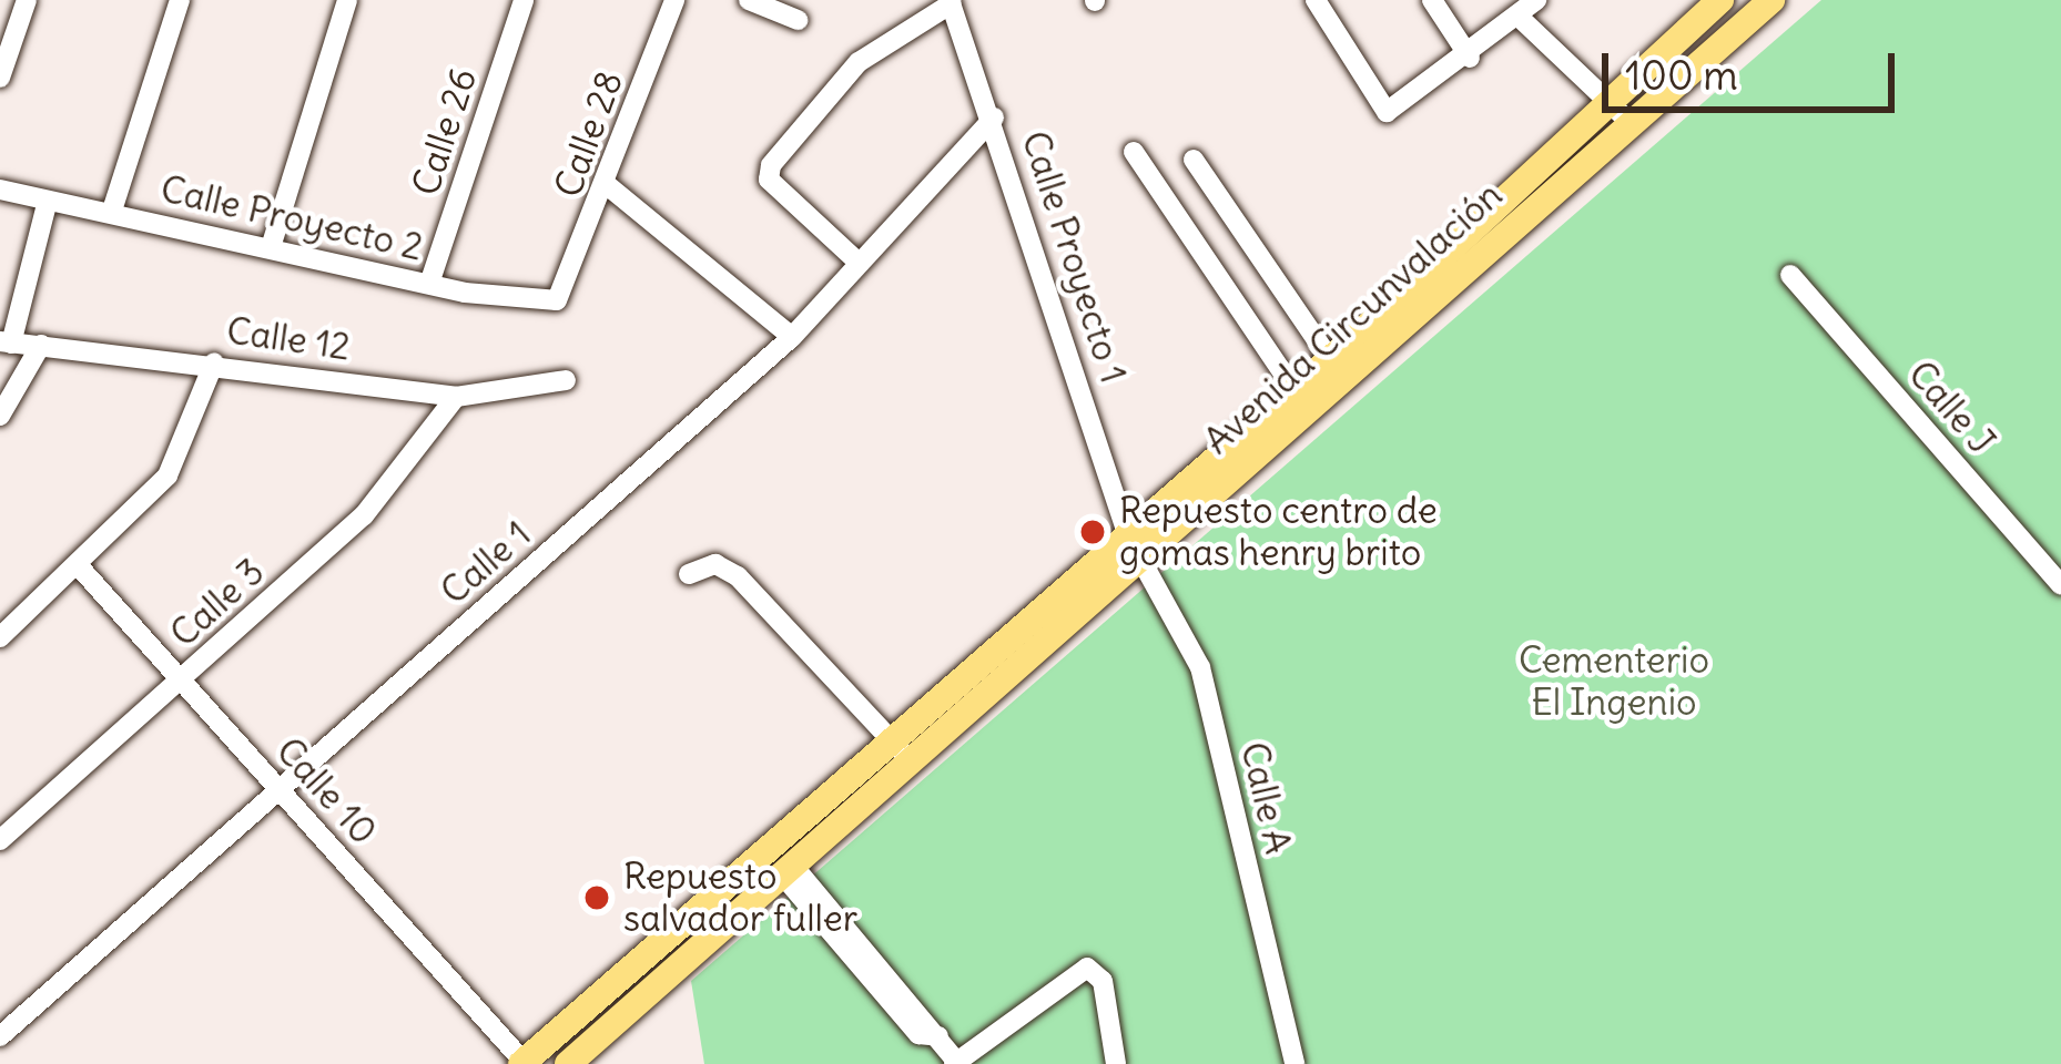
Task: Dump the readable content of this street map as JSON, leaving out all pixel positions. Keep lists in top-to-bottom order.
{
  "streets": {
    "main road": ["Avenida Circunvalación"],
    "street": [
      "Calle 26",
      "Calle 28",
      "Calle Proyecto 2",
      "Calle Proyecto 1",
      "Calle 12",
      "Calle J",
      "Calle 1",
      "Calle 3",
      "Calle 10",
      "Calle A"
    ]
  },
  "crossings": [
    ["Calle 26", "Calle Proyecto 2"],
    ["Calle 28", "Calle Proyecto 2"],
    ["Calle Proyecto 1", "Avenida Circunvalación"],
    ["Calle Proyecto 1", "Calle 1"],
    ["Calle Proyecto 1", "Calle A"],
    ["Avenida Circunvalación", "Calle 10"],
    ["Avenida Circunvalación", "Calle A"],
    ["Calle 12", "Calle 3"],
    ["Calle 1", "Calle 10"],
    ["Calle 3", "Calle 10"]
  ],
  "parks": ["Cementerio El Ingenio"],
  "places": ["Repuesto centro de gomas henry brito", "Repuesto salvador fuller"],
  "scale_bar": "100 m"
}
